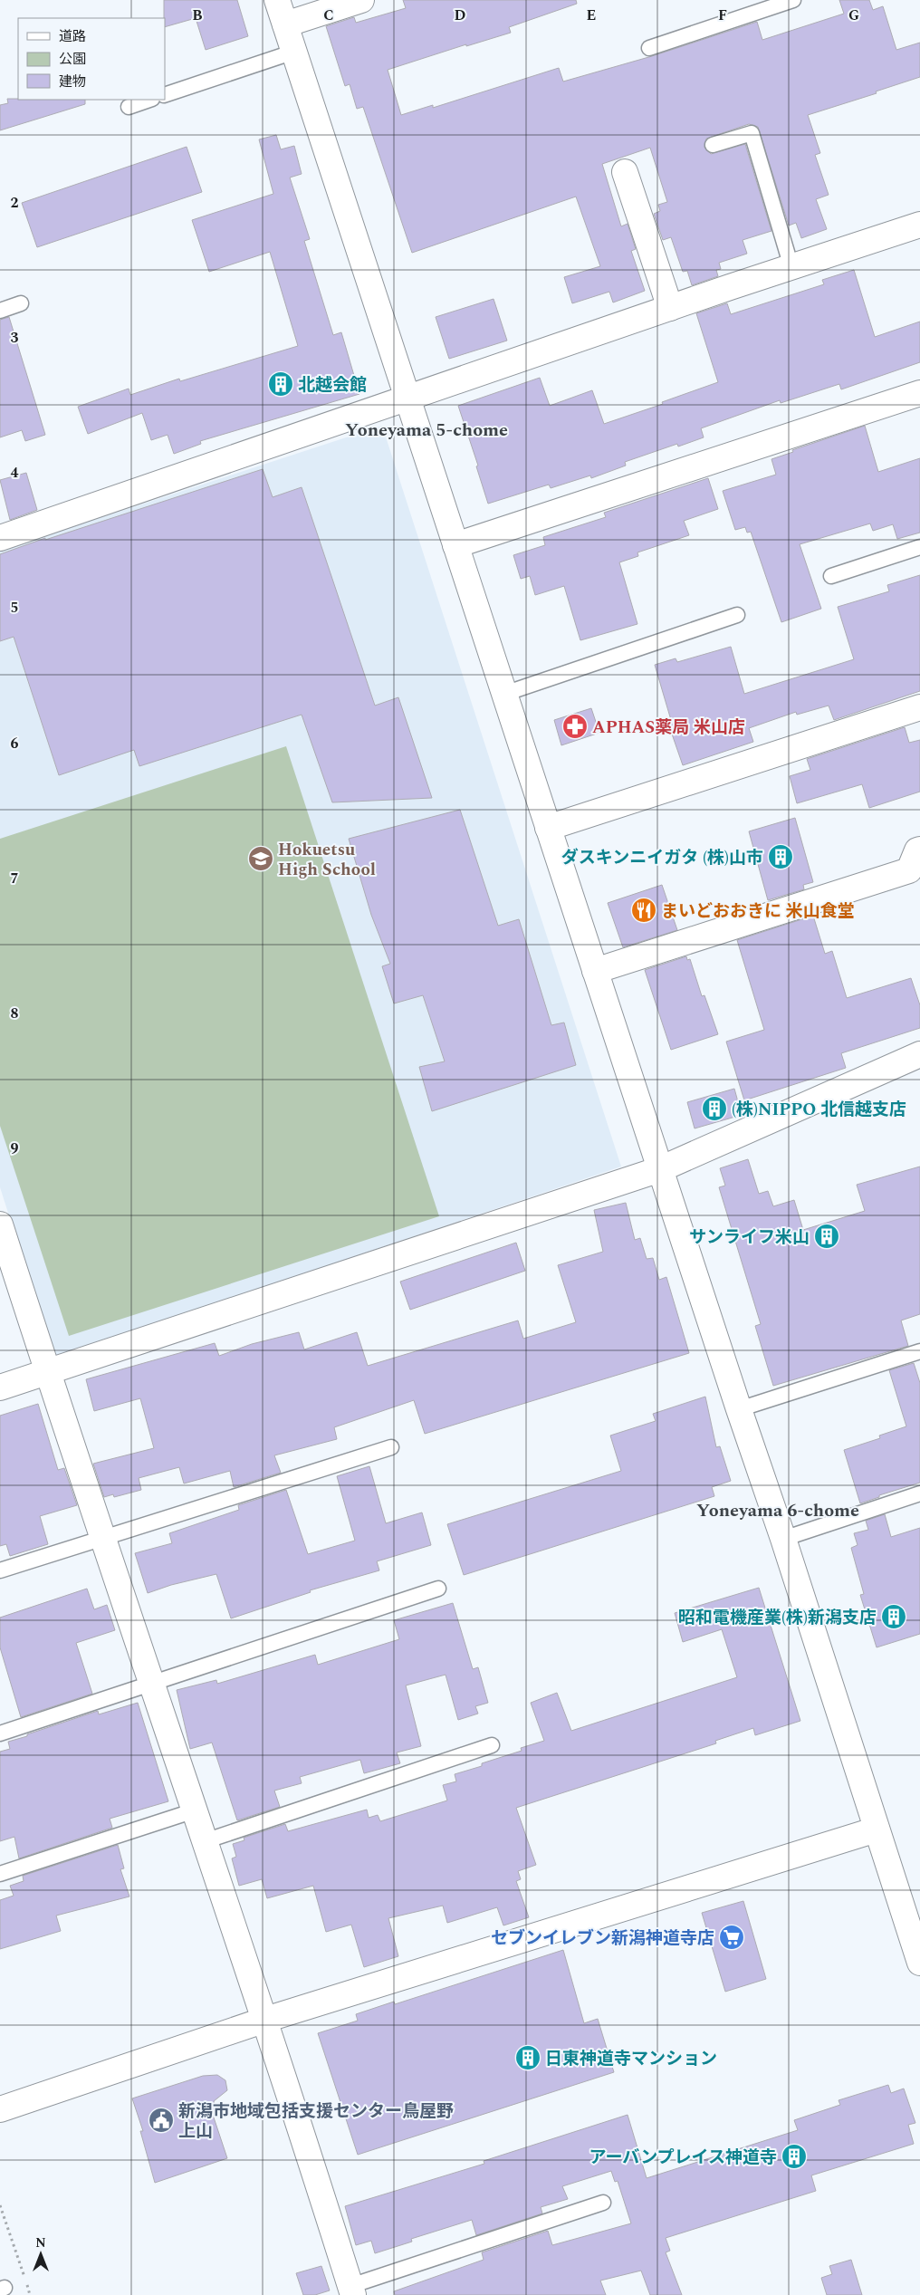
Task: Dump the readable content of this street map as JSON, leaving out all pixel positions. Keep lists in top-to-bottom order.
{
  "districts": ["Yoneyama 5-chome", "Yoneyama 6-chome"],
  "places": {
    "building": [
      "北越会館",
      "ダスキンニイガタ (株)山市",
      "(株)NIPPO 北信越支店",
      "サンライフ米山",
      "昭和電機産業(株)新潟支店",
      "日東神道寺マンション",
      "アーバンプレイス神道寺"
    ],
    "pharmacy": ["APHAS薬局 米山店"],
    "school or university": ["Hokuetsu High School"],
    "restaurant": ["まいどおおきに 米山食堂"],
    "supermarket": ["セブンイレブン新潟神道寺店"],
    "public building": ["新潟市地域包括支援センター鳥屋野 上山"]
  },
  "legend": ["道路", "公園", "建物"],
  "north": "top",
  "grid": {
    "columns": [
      "B",
      "C",
      "D",
      "E",
      "F",
      "G"
    ],
    "rows": [
      "2",
      "3",
      "4",
      "5",
      "6",
      "7",
      "8",
      "9"
    ]
  }
}
